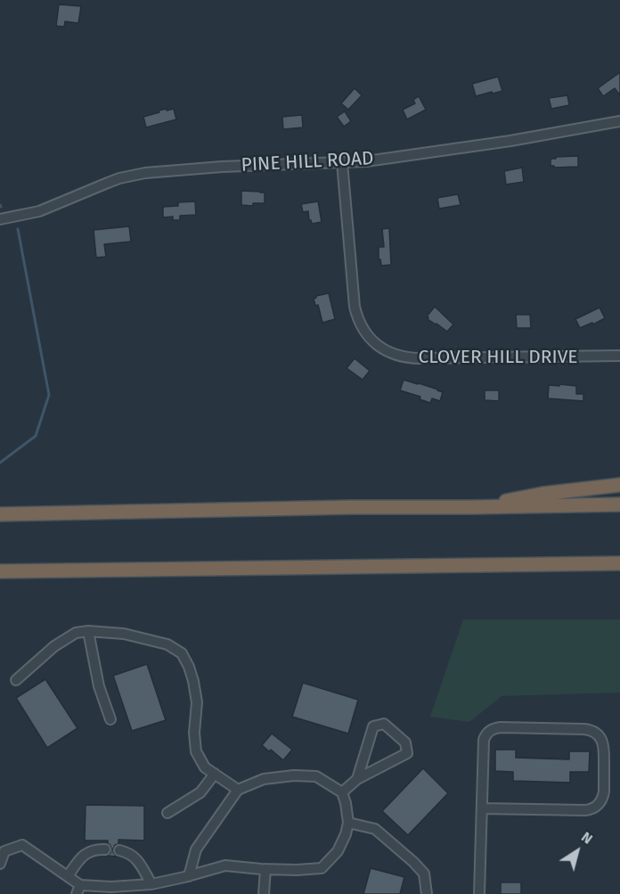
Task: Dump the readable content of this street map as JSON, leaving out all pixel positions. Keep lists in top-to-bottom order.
{
  "streets": {
    "street": ["PINE HILL ROAD", "CLOVER HILL DRIVE"]
  },
  "crossings": [
    ["PINE HILL ROAD", "CLOVER HILL DRIVE"]
  ],
  "north": "top right"
}
